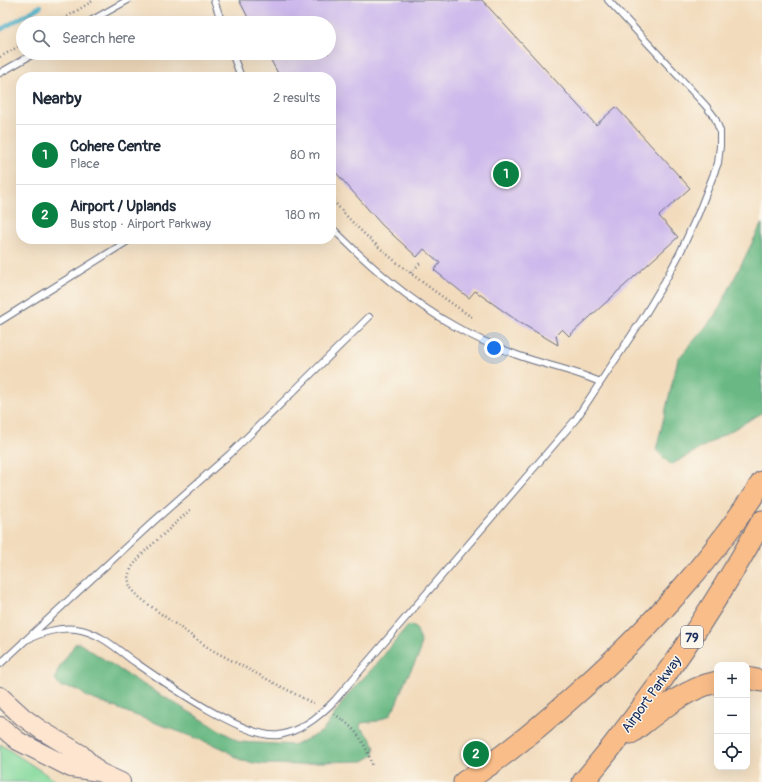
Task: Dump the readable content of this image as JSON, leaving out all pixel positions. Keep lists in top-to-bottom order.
{
  "streets": {
    "highway": ["79", "Airport Parkway"]
  },
  "page": {
    "search": "Search here",
    "heading": ["Nearby", "2 results"],
    "list": [
      {
        "mark": "1",
        "name": "Cohere Centre",
        "note": "Place",
        "value": "80 m"
      },
      {
        "mark": "2",
        "name": "Airport / Uplands",
        "note": "Bus stop · Airport Parkway",
        "value": "180 m"
      }
    ],
    "pins": ["1", "2"],
    "map_buttons": ["+", "−"]
  }
}
